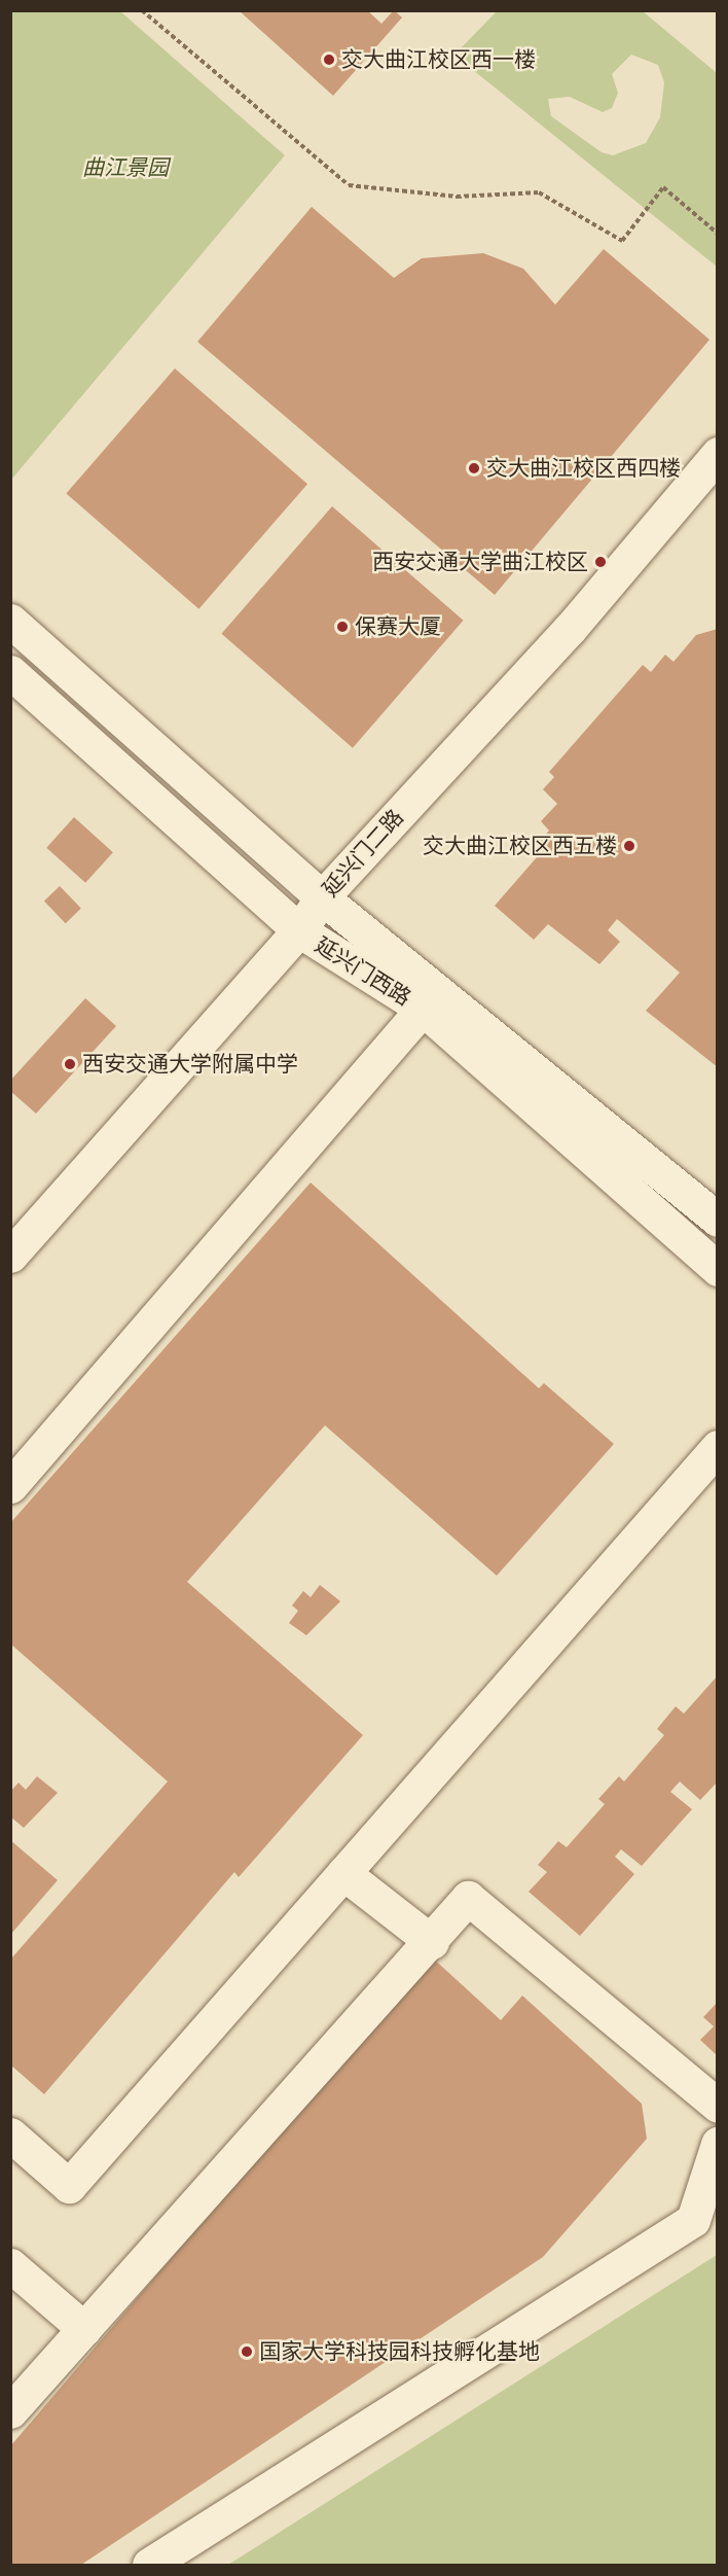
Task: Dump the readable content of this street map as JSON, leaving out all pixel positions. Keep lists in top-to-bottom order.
{
  "streets": {
    "street": ["延兴门二路", "延兴门西路"]
  },
  "crossings": [
    ["延兴门二路", "延兴门西路"]
  ],
  "parks": ["曲江景园"],
  "places": [
    "交大曲江校区西一楼",
    "交大曲江校区西四楼",
    "西安交通大学曲江校区",
    "保赛大厦",
    "交大曲江校区西五楼",
    "西安交通大学附属中学",
    "国家大学科技园科技孵化基地"
  ]
}
